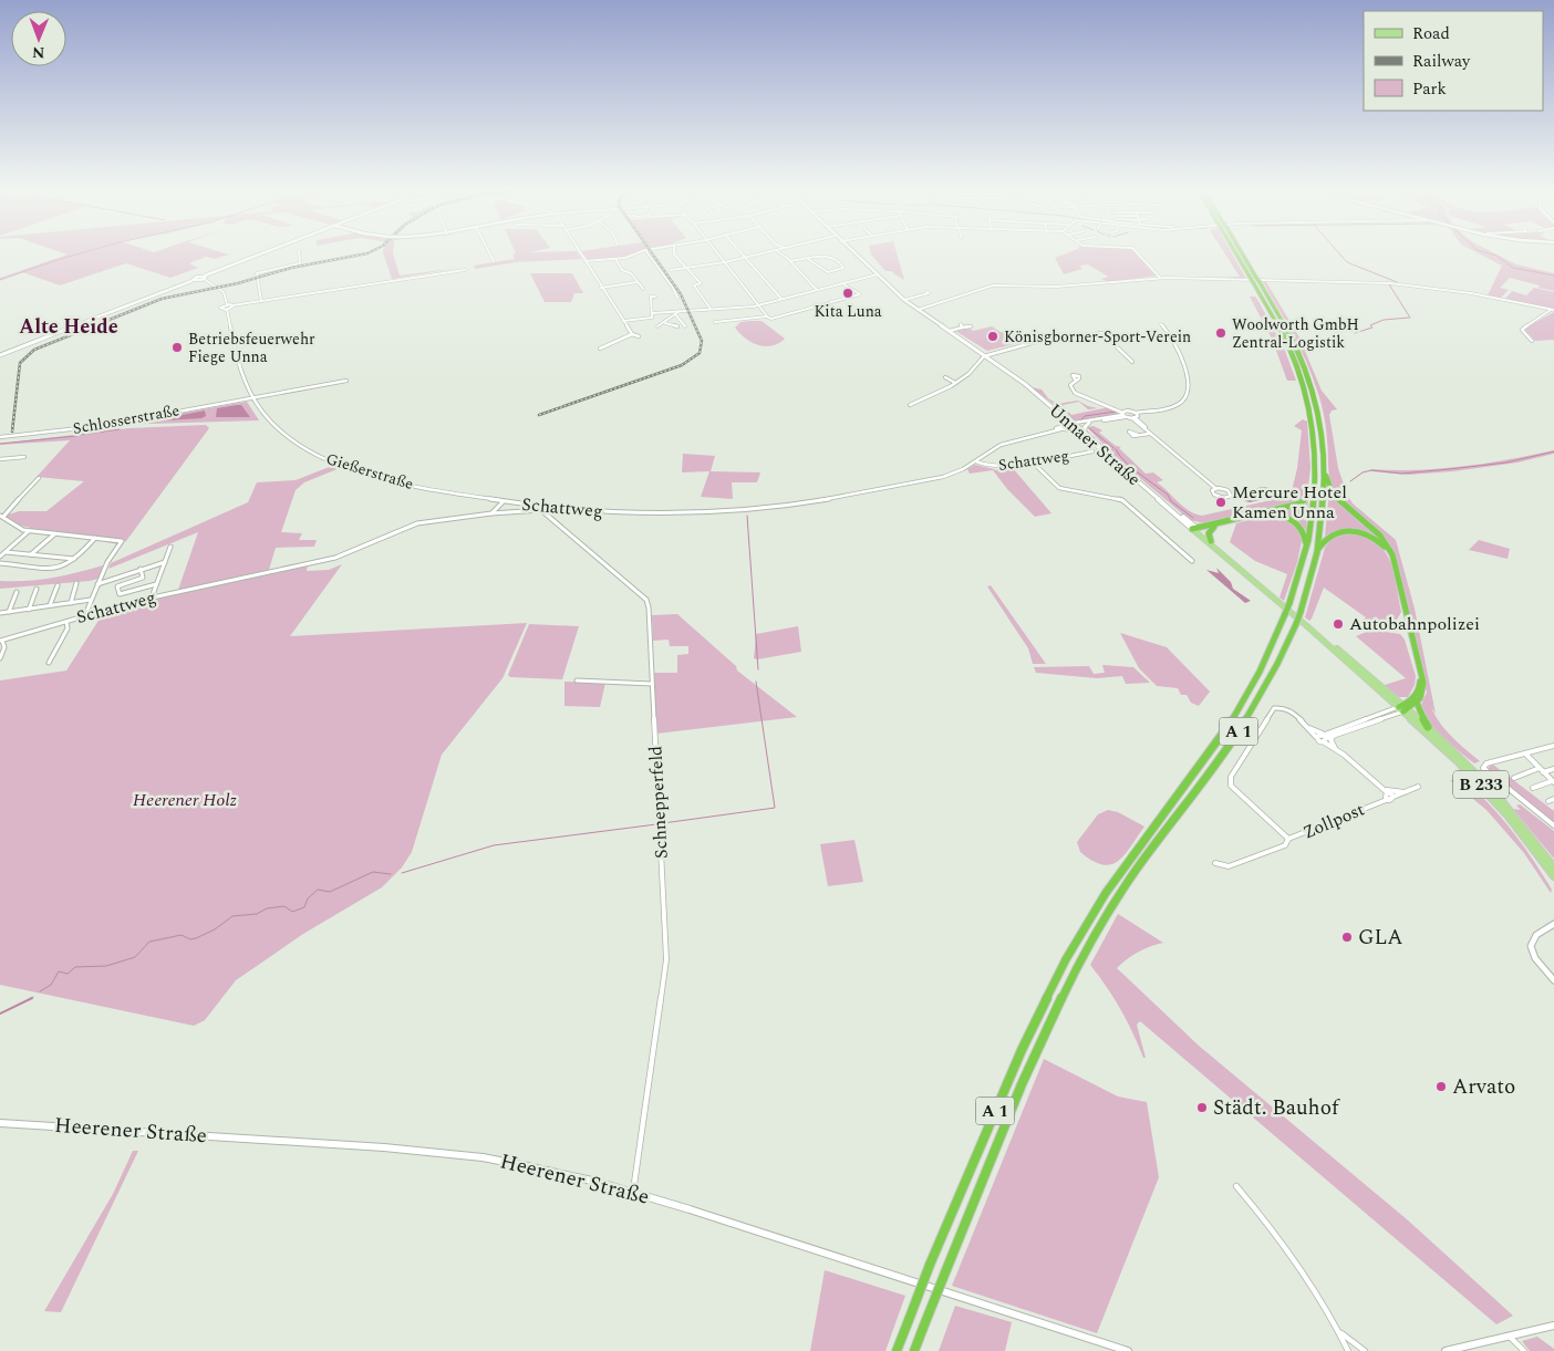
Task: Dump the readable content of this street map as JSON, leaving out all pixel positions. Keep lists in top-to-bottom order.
{
  "streets": {
    "highway": ["A 1"],
    "main road": ["Unnaer Straße", "B 233", "Heerener Straße"],
    "street": [
      "Schlosserstraße",
      "Schattweg",
      "Gießerstraße",
      "Schnepperfeld",
      "Zollpost"
    ]
  },
  "crossings": [
    ["Schlosserstraße", "Gießerstraße"],
    ["Unnaer Straße", "Schattweg"],
    ["Schattweg", "Gießerstraße"],
    ["Schattweg", "Schnepperfeld"],
    ["Schnepperfeld", "Heerener Straße"]
  ],
  "districts": ["Alte Heide"],
  "parks": ["Heerener Holz"],
  "places": [
    "Kita Luna",
    "Woolworth GmbH Zentral-Logistik",
    "Könisgborner-Sport-Verein",
    "Betriebsfeuerwehr Fiege Unna",
    "Mercure Hotel Kamen Unna",
    "Autobahnpolizei",
    "GLA",
    "Arvato",
    "Städt. Bauhof"
  ],
  "legend": ["Road", "Railway", "Park"],
  "north": "bottom"
}
